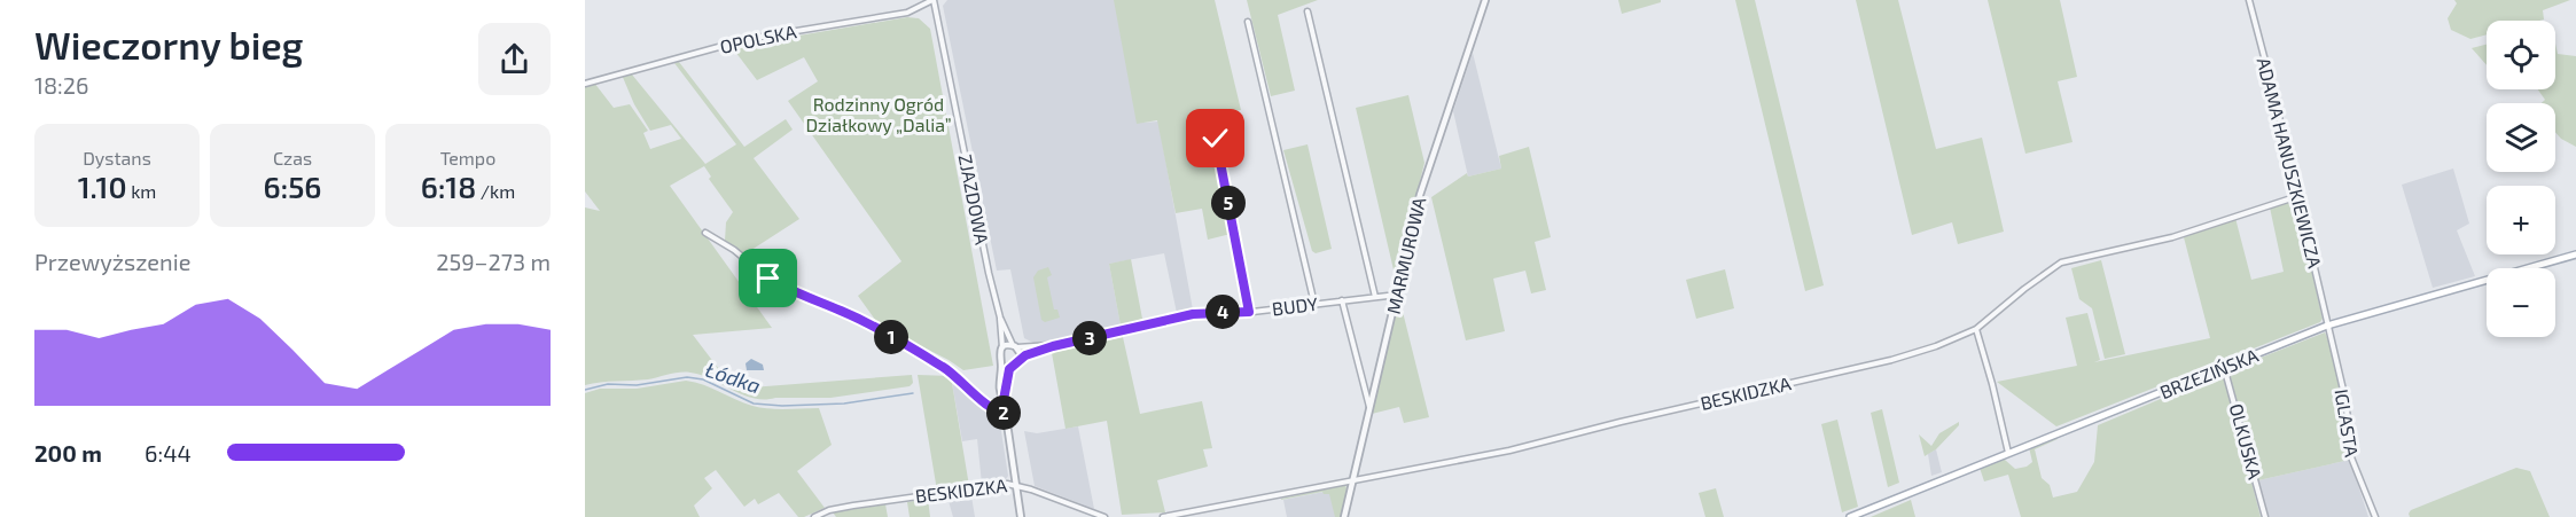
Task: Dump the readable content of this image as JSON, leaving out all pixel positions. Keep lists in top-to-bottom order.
{
  "streets": {
    "main road": ["BRZEZIŃSKA"],
    "street": [
      "OPOLSKA",
      "ADAMA HANUSZKIEWICZA",
      "ZJAZDOWA",
      "MARMUROWA",
      "BUDY",
      "BESKIDZKA",
      "IGLASTA",
      "OLKUSKA"
    ]
  },
  "crossings": [
    ["OPOLSKA", "ZJAZDOWA"],
    ["ADAMA HANUSZKIEWICZA", "BRZEZIŃSKA"],
    ["ADAMA HANUSZKIEWICZA", "BESKIDZKA"],
    ["ADAMA HANUSZKIEWICZA", "IGLASTA"],
    ["ZJAZDOWA", "BUDY"],
    ["MARMUROWA", "BUDY"],
    ["MARMUROWA", "BESKIDZKA"],
    ["BRZEZIŃSKA", "IGLASTA"],
    ["BRZEZIŃSKA", "OLKUSKA"]
  ],
  "water": ["Łódka"],
  "parks": ["Rodzinny Ogród Działkowy „Dalia”"],
  "page": {
    "heading": ["Wieczorny bieg", "18:26"],
    "map_buttons": ["+", "−"],
    "stats": [
      ["Dystans", "1.10 km"],
      ["Czas", "6:56"],
      ["Tempo", "6:18 /km"]
    ],
    "pins": [
      "5",
      "4",
      "1",
      "3",
      "2"
    ],
    "chart": ["Przewyższenie", "259–273 m"],
    "list": [
      {
        "name": "200 m",
        "note": "6:44"
      }
    ]
  }
}
